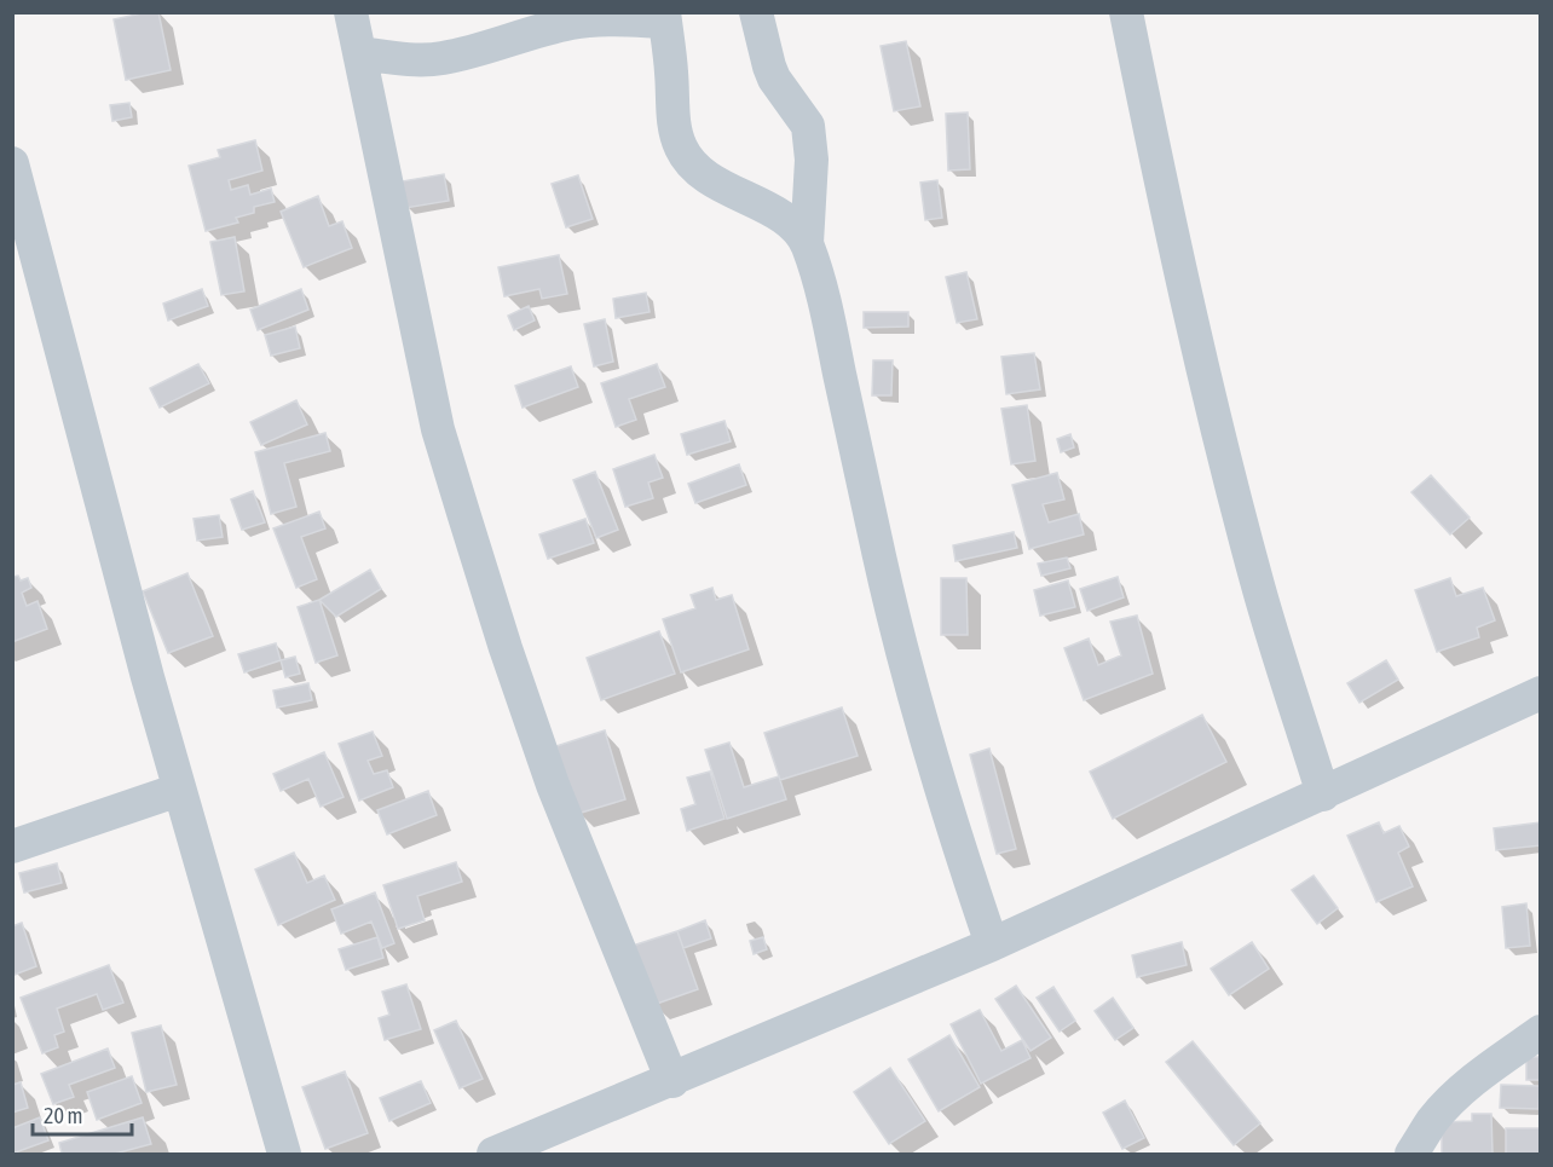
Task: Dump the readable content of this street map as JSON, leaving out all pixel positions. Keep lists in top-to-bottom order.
{
  "scale_bar": "20 m"
}
